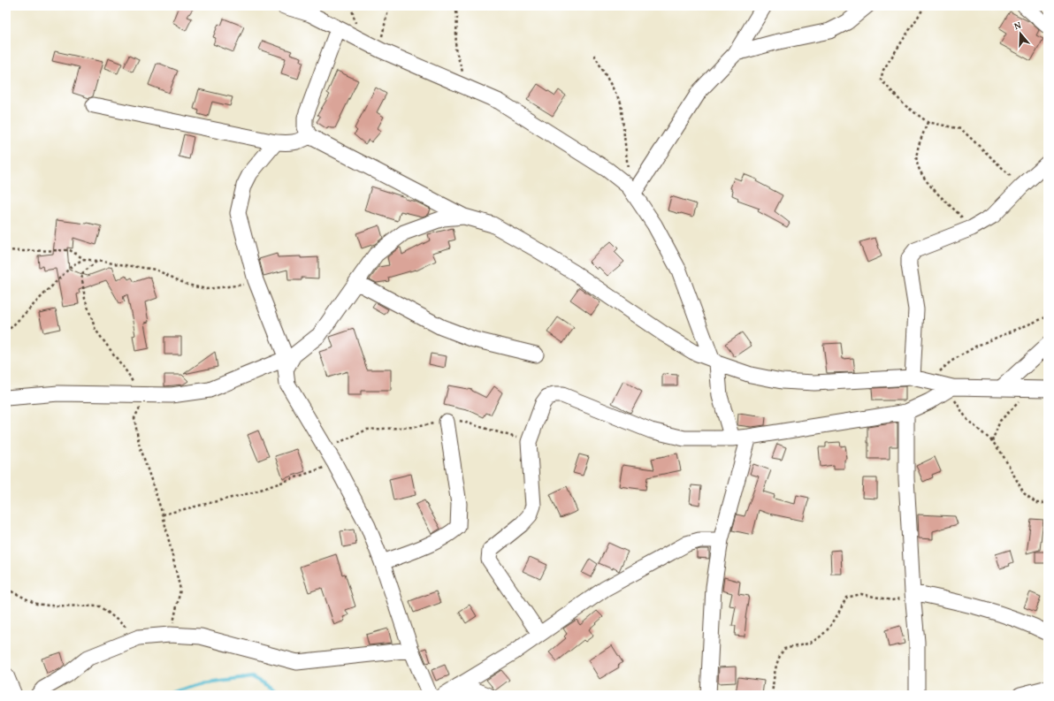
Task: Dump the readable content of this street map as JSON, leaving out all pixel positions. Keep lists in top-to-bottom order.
{
  "north": "top"
}
